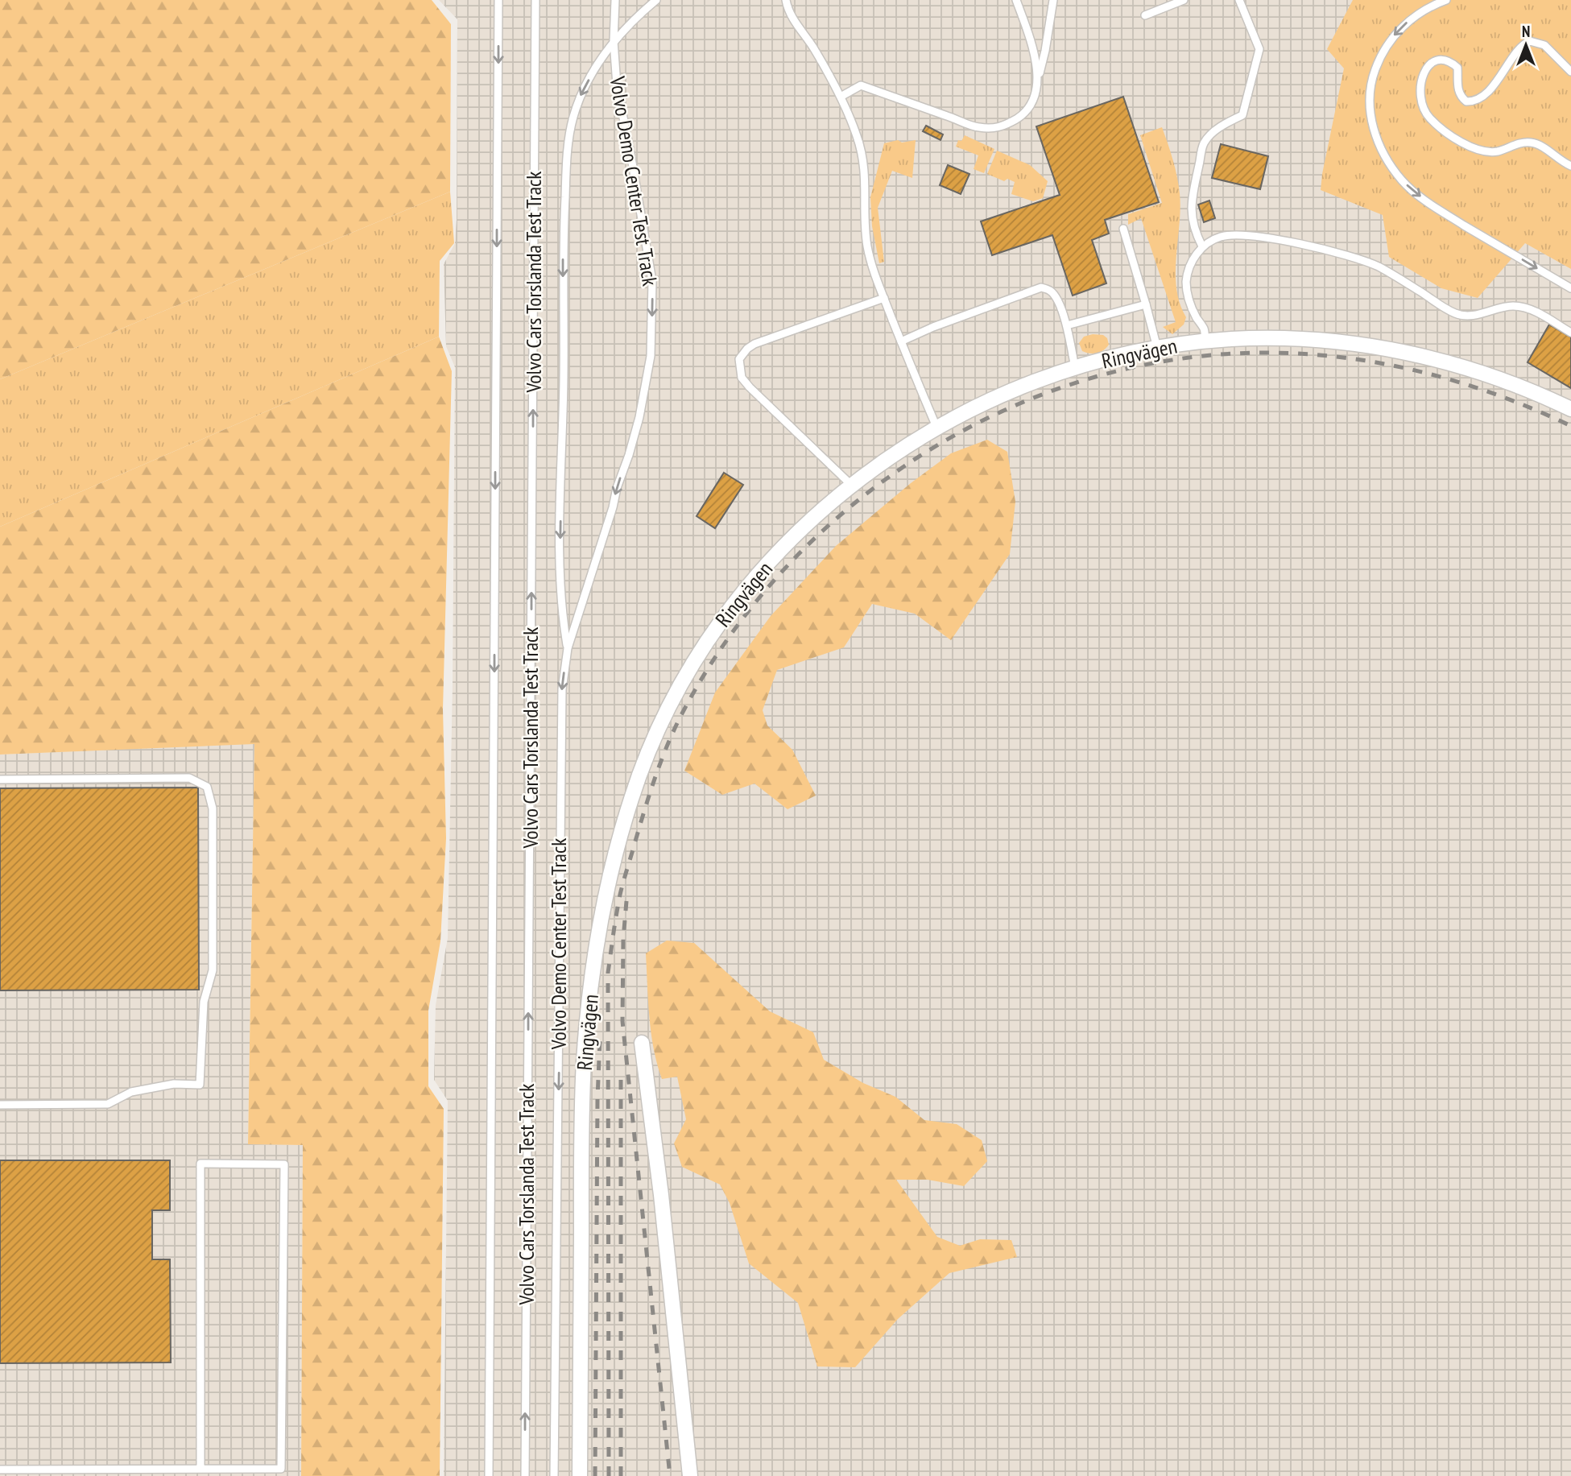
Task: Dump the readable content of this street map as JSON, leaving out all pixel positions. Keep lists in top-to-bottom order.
{
  "streets": {
    "street": ["Ringvägen"],
    "lane": ["Volvo Demo Center Test Track", "Volvo Cars Torslanda Test Track"]
  },
  "one_way": ["Volvo Demo Center Test Track"],
  "north": "top"
}
